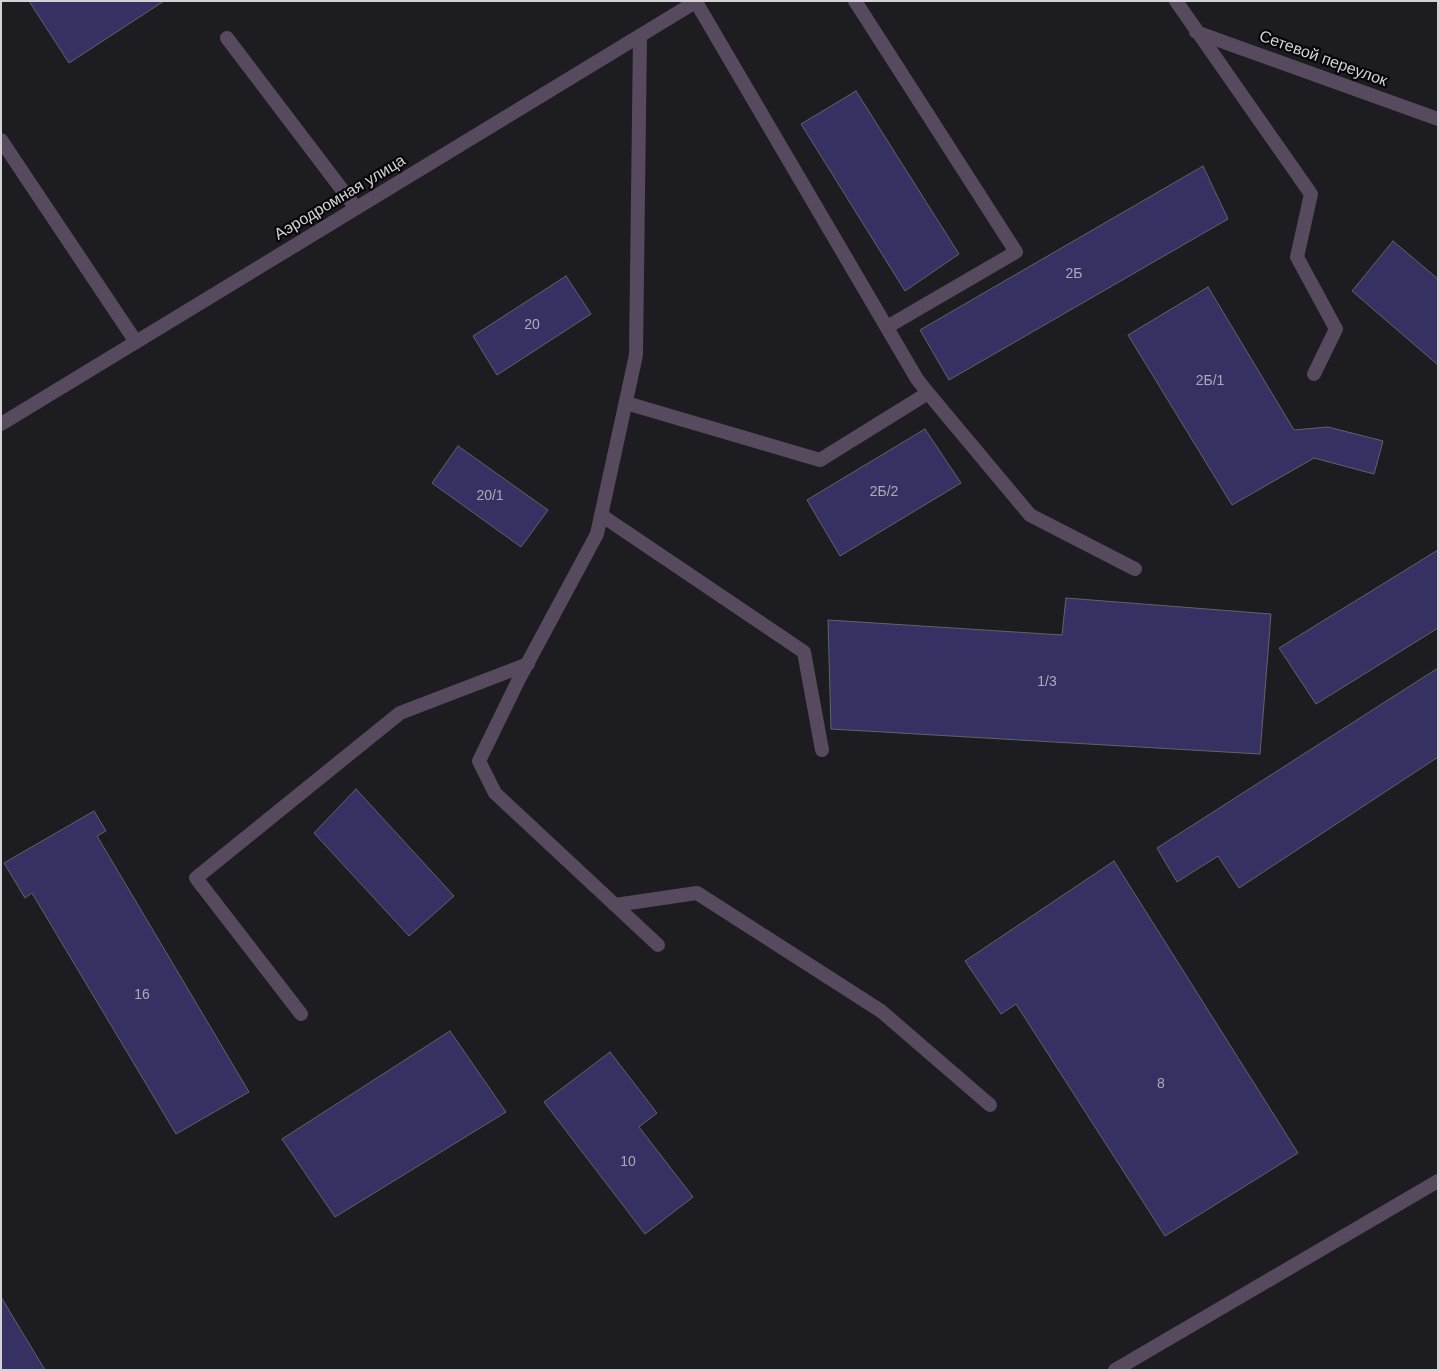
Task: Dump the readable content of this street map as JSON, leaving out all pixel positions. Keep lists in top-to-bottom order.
{
  "streets": {
    "street": ["Сетевой переулок", "Аэродромная улица"]
  },
  "house_numbers": [
    "2Б",
    "20",
    "2Б/1",
    "2Б/2",
    "20/1",
    "1/3",
    "16",
    "8",
    "10"
  ]
}
